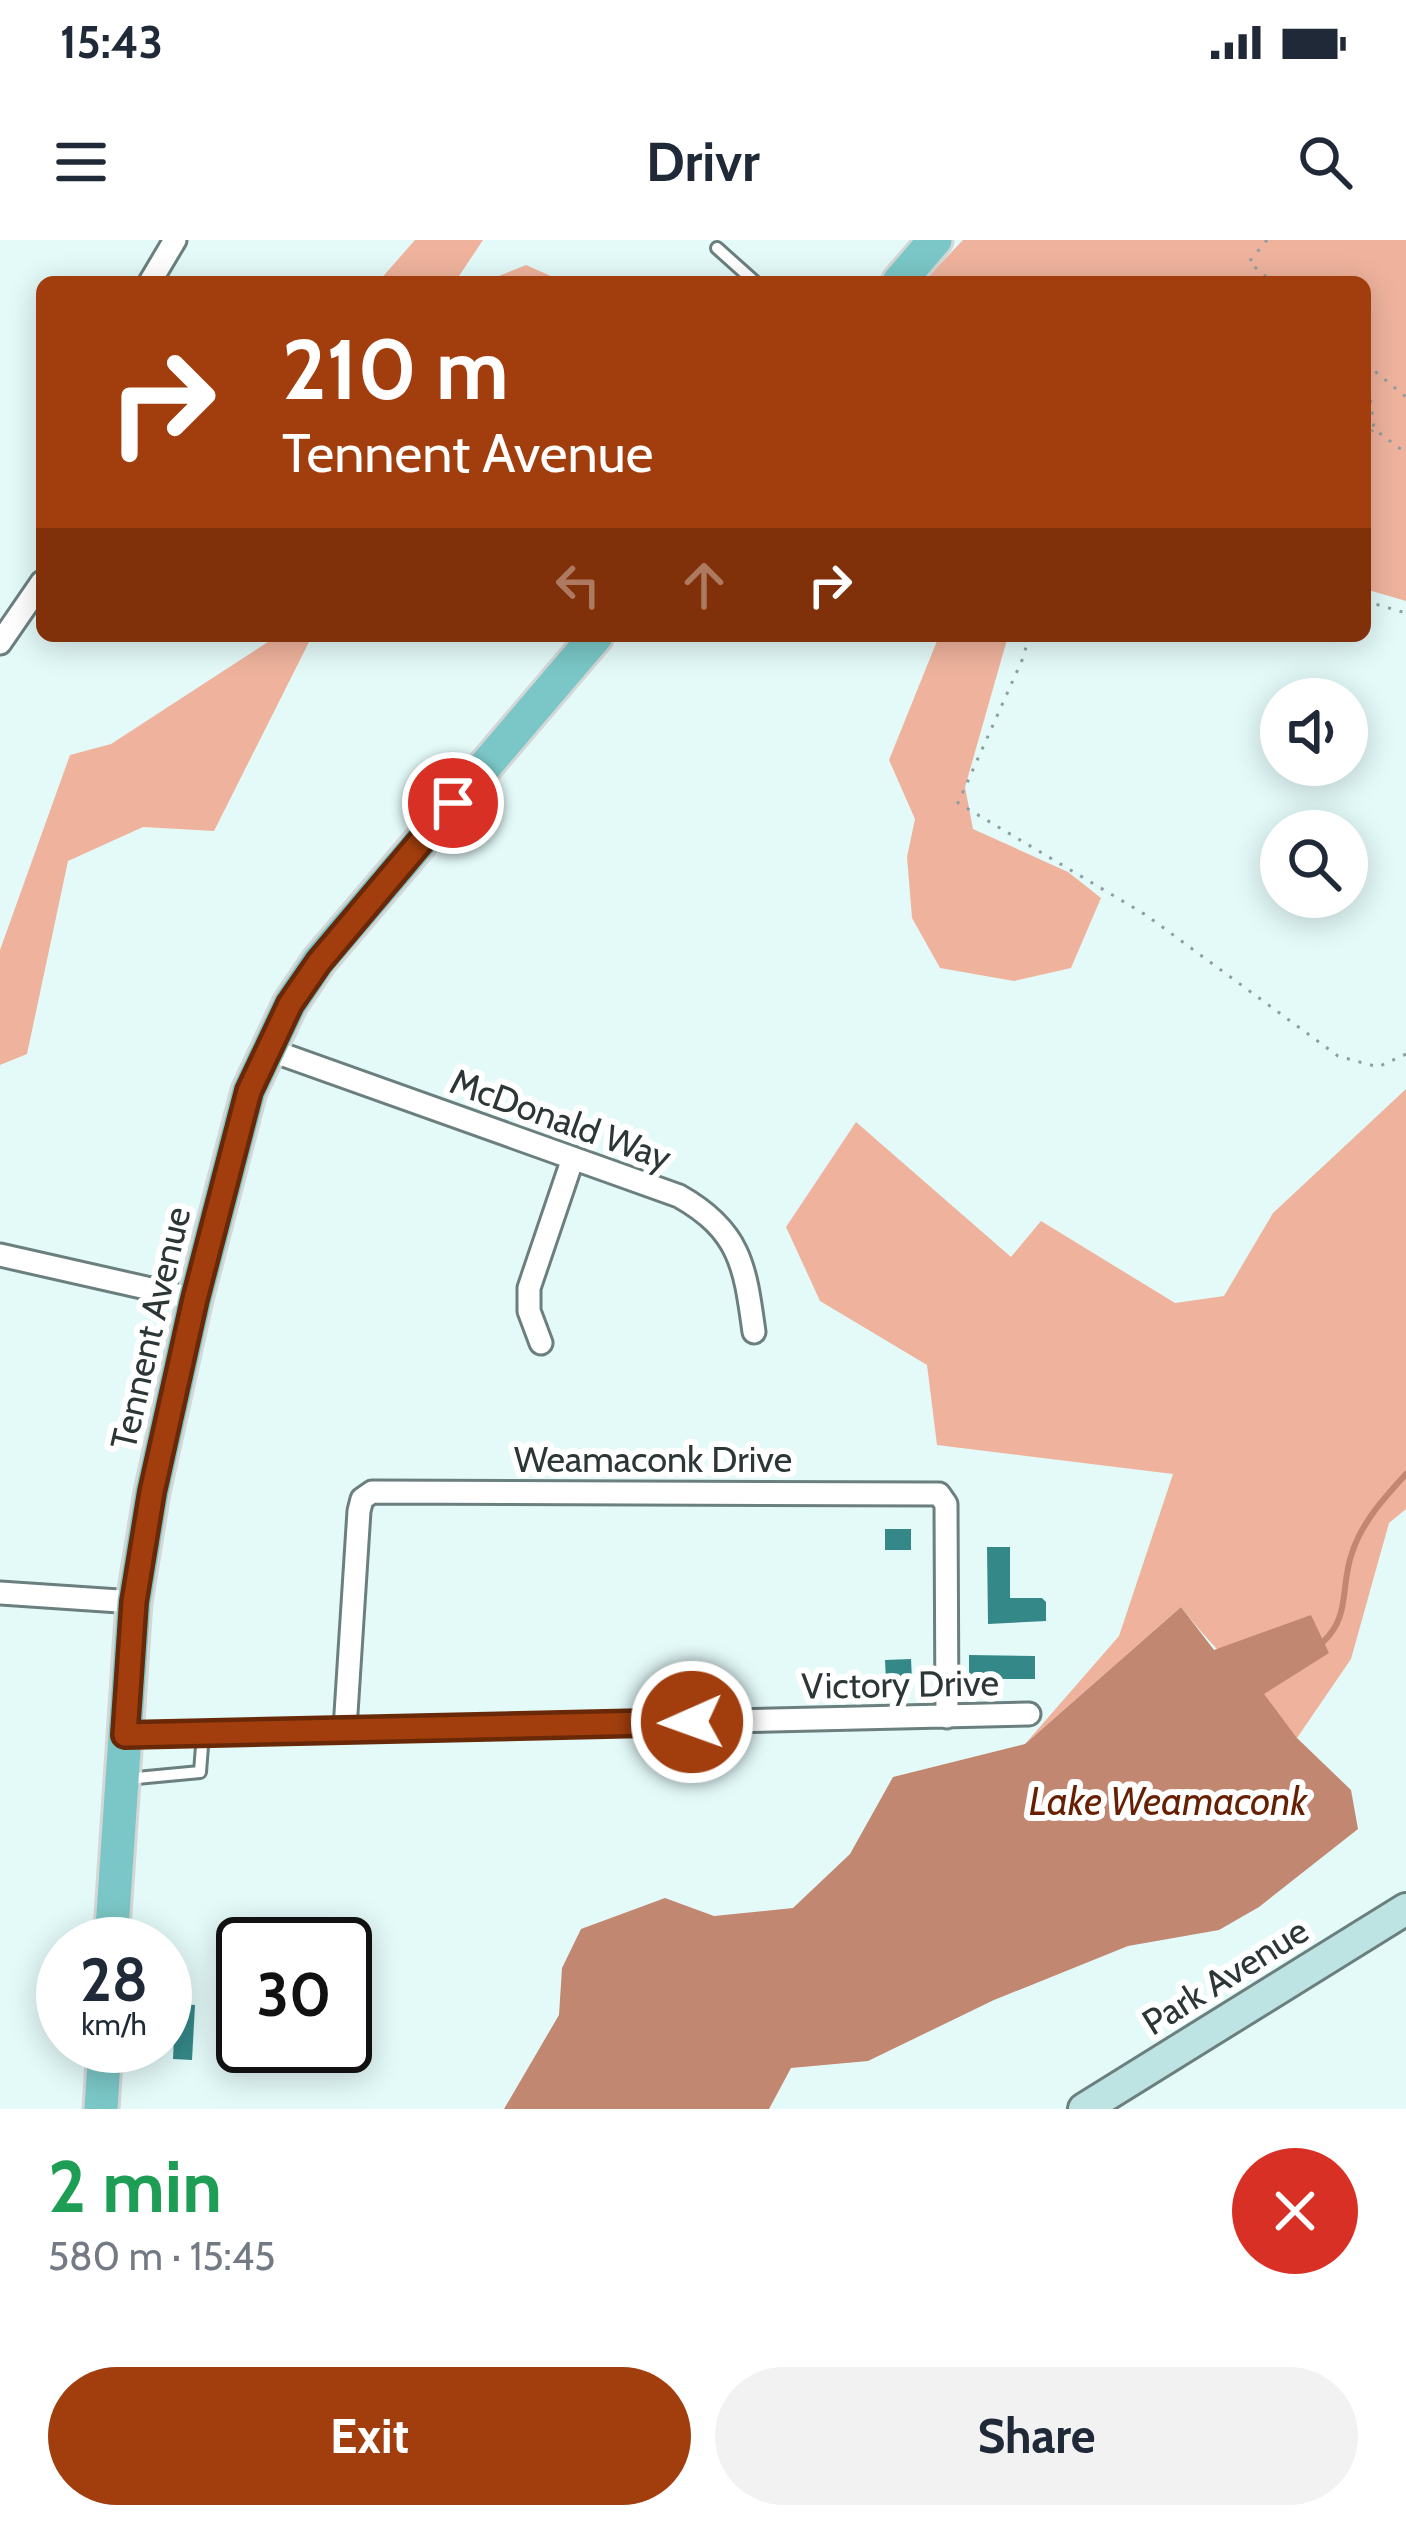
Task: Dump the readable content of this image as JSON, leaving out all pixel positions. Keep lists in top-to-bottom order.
{
  "streets": {
    "main road": ["Tennent Avenue"],
    "street": [
      "McDonald Way",
      "Weamaconk Drive",
      "Victory Drive",
      "Park Avenue"
    ]
  },
  "crossings": [
    ["McDonald Way", "Tennent Avenue"],
    ["Tennent Avenue", "Victory Drive"],
    ["Weamaconk Drive", "Victory Drive"]
  ],
  "water": ["Lake Weamaconk"],
  "page": {
    "status": "15:43",
    "header": "Drivr",
    "turn": ["210 m", "Tennent Avenue"],
    "speed": "28 km/h",
    "limit": "30",
    "heading": ["2 min", "580 m · 15:45"],
    "buttons": ["Exit", "Share"]
  }
}
